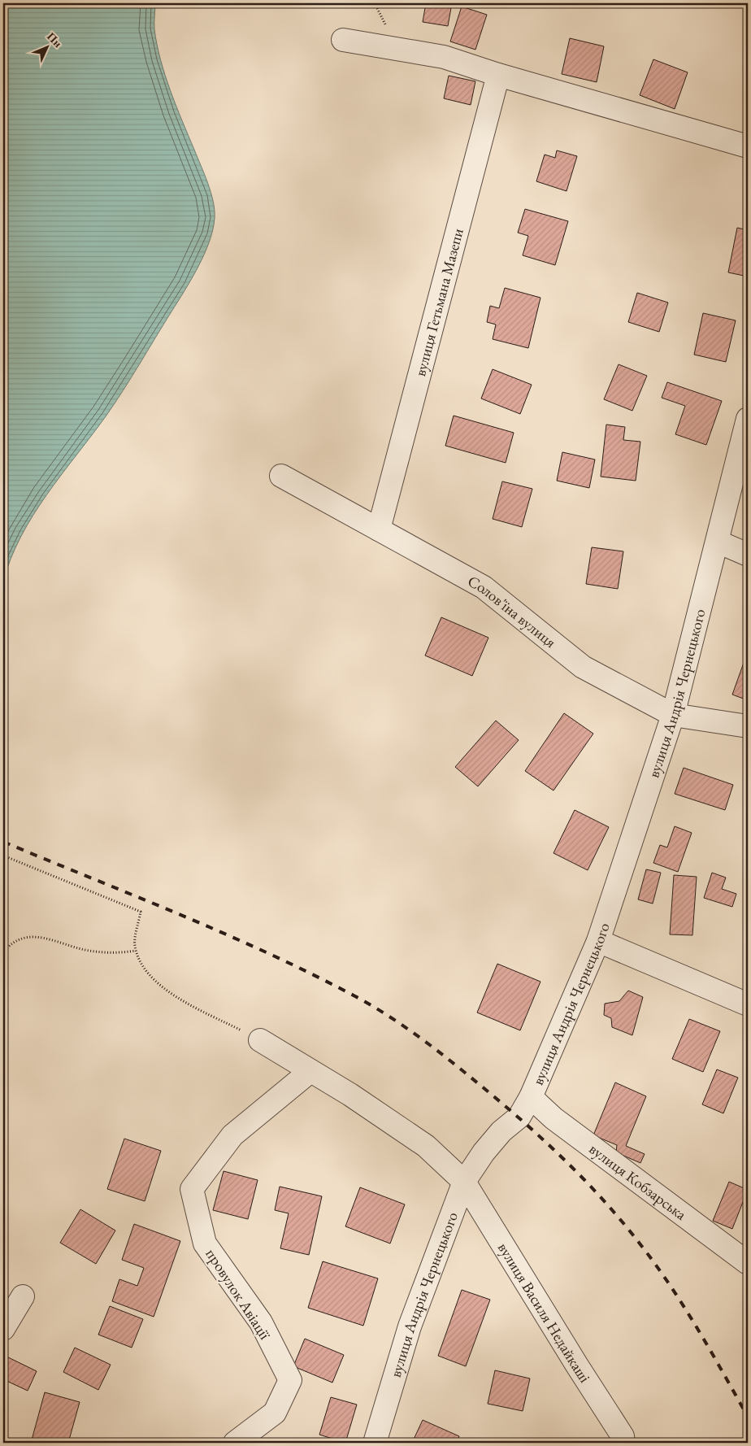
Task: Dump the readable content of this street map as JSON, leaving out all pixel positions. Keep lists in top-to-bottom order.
{
  "streets": {
    "street": [
      "вулиця Гетьмана Мазепи",
      "Солов'їна вулиця",
      "вулиця Андрія Чернецького",
      "вулиця Кобзарська",
      "провулок Авіації",
      "вулиця Василя Недайкаші"
    ]
  },
  "crossings": [
    ["вулиця Гетьмана Мазепи", "Солов'їна вулиця"],
    ["Солов'їна вулиця", "вулиця Андрія Чернецького"],
    ["вулиця Андрія Чернецького", "вулиця Кобзарська"],
    ["вулиця Андрія Чернецького", "вулиця Василя Недайкаші"]
  ],
  "north": "top right"
}
